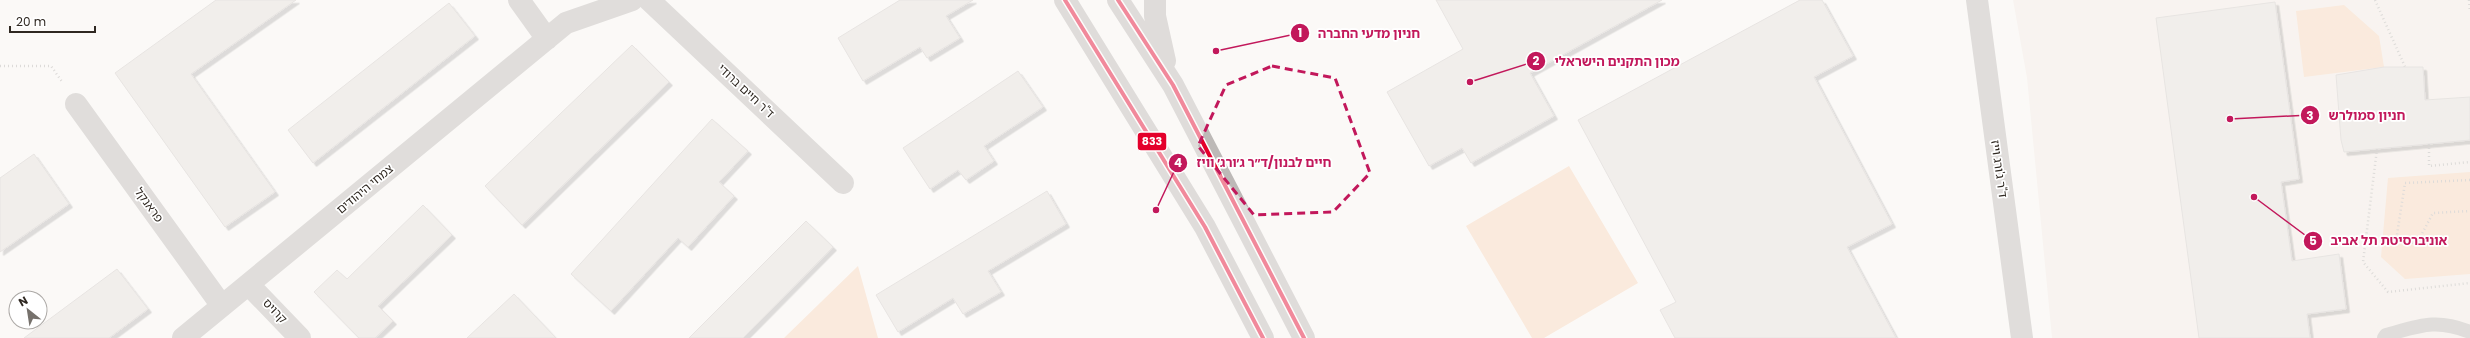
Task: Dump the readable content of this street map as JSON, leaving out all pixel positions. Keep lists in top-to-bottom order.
{
  "streets": {
    "street": [
      "ד\"ר חיים ברודי",
      "ד\"ר ג'ורג וייז",
      "צמחי היהודים",
      "פראנקל",
      "קרויס"
    ]
  },
  "crossings": [
    ["צמחי היהודים", "פראנקל"],
    ["צמחי היהודים", "קרויס"]
  ],
  "places": [
    "חניון מדעי החברה",
    "מכון התקנים הישראלי",
    "חניון סמולרש",
    "אוניברסיטת תל אביב",
    "חיים לבנון/ד״ר ג׳ורג׳ וויז"
  ],
  "lines": ["transit line 833"],
  "scale_bar": "20 m",
  "north": "top left"
}
